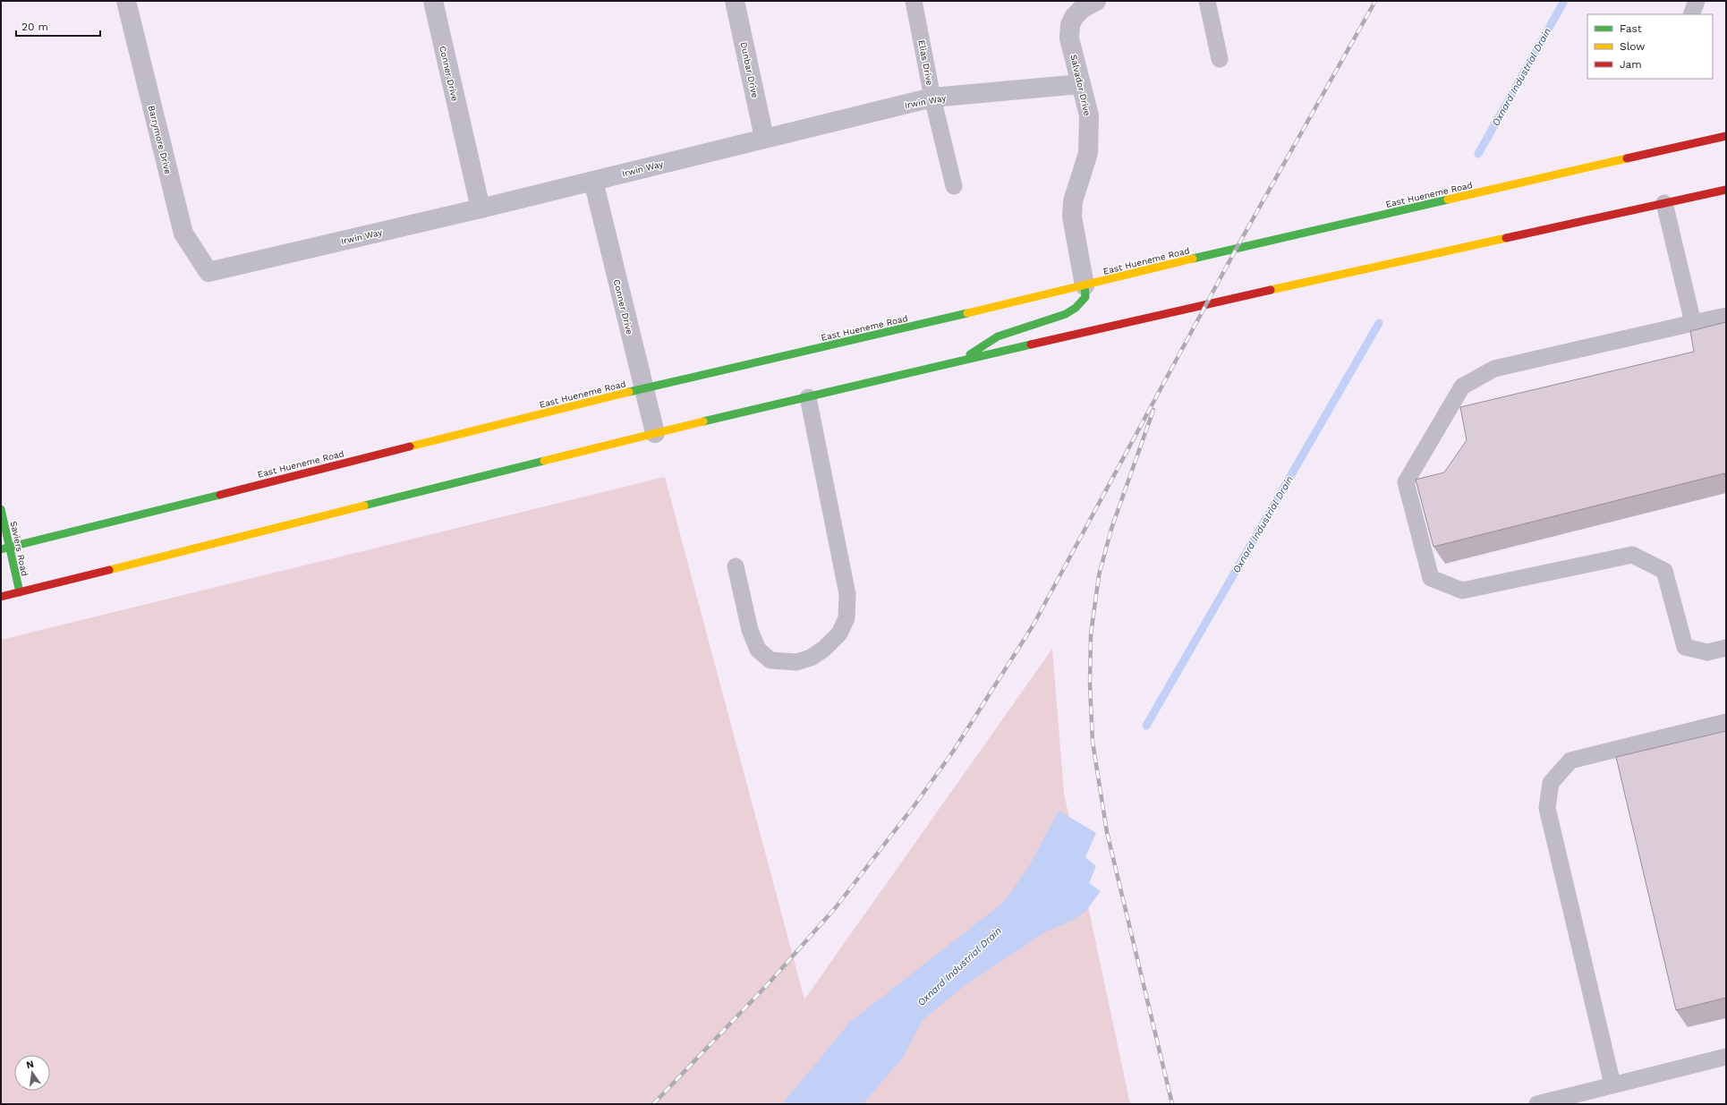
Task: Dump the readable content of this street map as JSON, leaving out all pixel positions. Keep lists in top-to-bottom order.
{
  "streets": {
    "main road": ["East Hueneme Road", "Saviers Road"],
    "street": [
      "Dunbar Drive",
      "Conner Drive",
      "Salvador Drive",
      "Irwin Way",
      "Barrymore Drive"
    ],
    "lane": ["Elias Drive"]
  },
  "crossings": [
    ["Elias Drive", "Irwin Way"],
    ["Dunbar Drive", "Irwin Way"],
    ["Conner Drive", "Irwin Way"],
    ["Conner Drive", "East Hueneme Road"],
    ["Salvador Drive", "Irwin Way"],
    ["Salvador Drive", "East Hueneme Road"],
    ["Irwin Way", "Barrymore Drive"],
    ["East Hueneme Road", "Saviers Road"]
  ],
  "water": ["Oxnard Industrial Drain"],
  "legend": ["Fast", "Slow", "Jam"],
  "scale_bar": "20 m",
  "north": "top"
}
